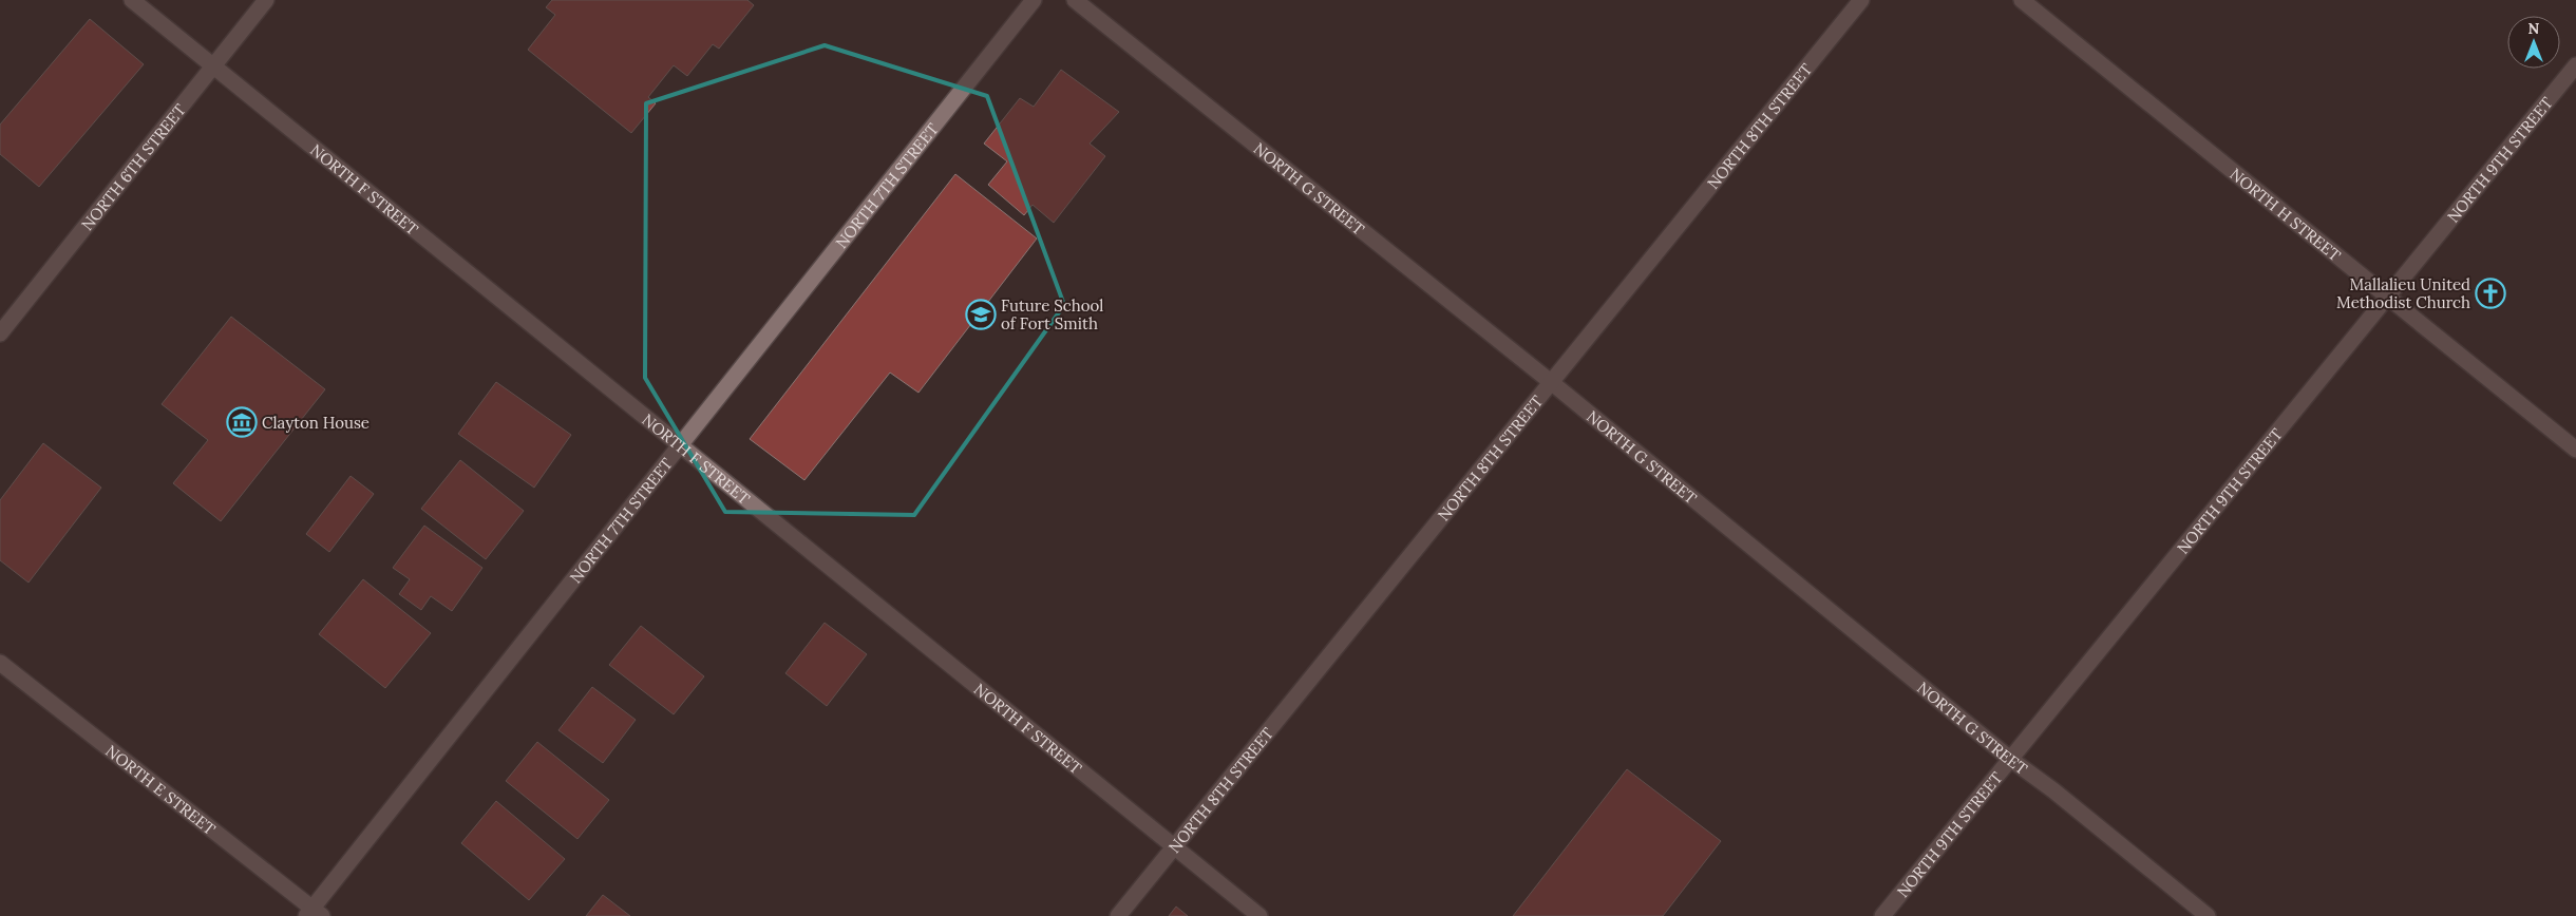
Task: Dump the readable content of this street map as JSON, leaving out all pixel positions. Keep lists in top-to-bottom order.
{
  "streets": {
    "street": [
      "NORTH 8TH STREET",
      "NORTH 9TH STREET",
      "NORTH 6TH STREET",
      "NORTH 7TH STREET",
      "NORTH F STREET",
      "NORTH G STREET",
      "NORTH H STREET",
      "NORTH E STREET"
    ]
  },
  "crossings": [
    ["NORTH 8TH STREET", "NORTH F STREET"],
    ["NORTH 8TH STREET", "NORTH G STREET"],
    ["NORTH 9TH STREET", "NORTH G STREET"],
    ["NORTH 9TH STREET", "NORTH H STREET"],
    ["NORTH 6TH STREET", "NORTH F STREET"],
    ["NORTH 7TH STREET", "NORTH F STREET"],
    ["NORTH 7TH STREET", "NORTH E STREET"]
  ],
  "places": {
    "church": ["Mallalieu United Methodist Church"],
    "school or university": ["Future School of Fort Smith"],
    "museum": ["Clayton House"]
  },
  "north": "top"
}
